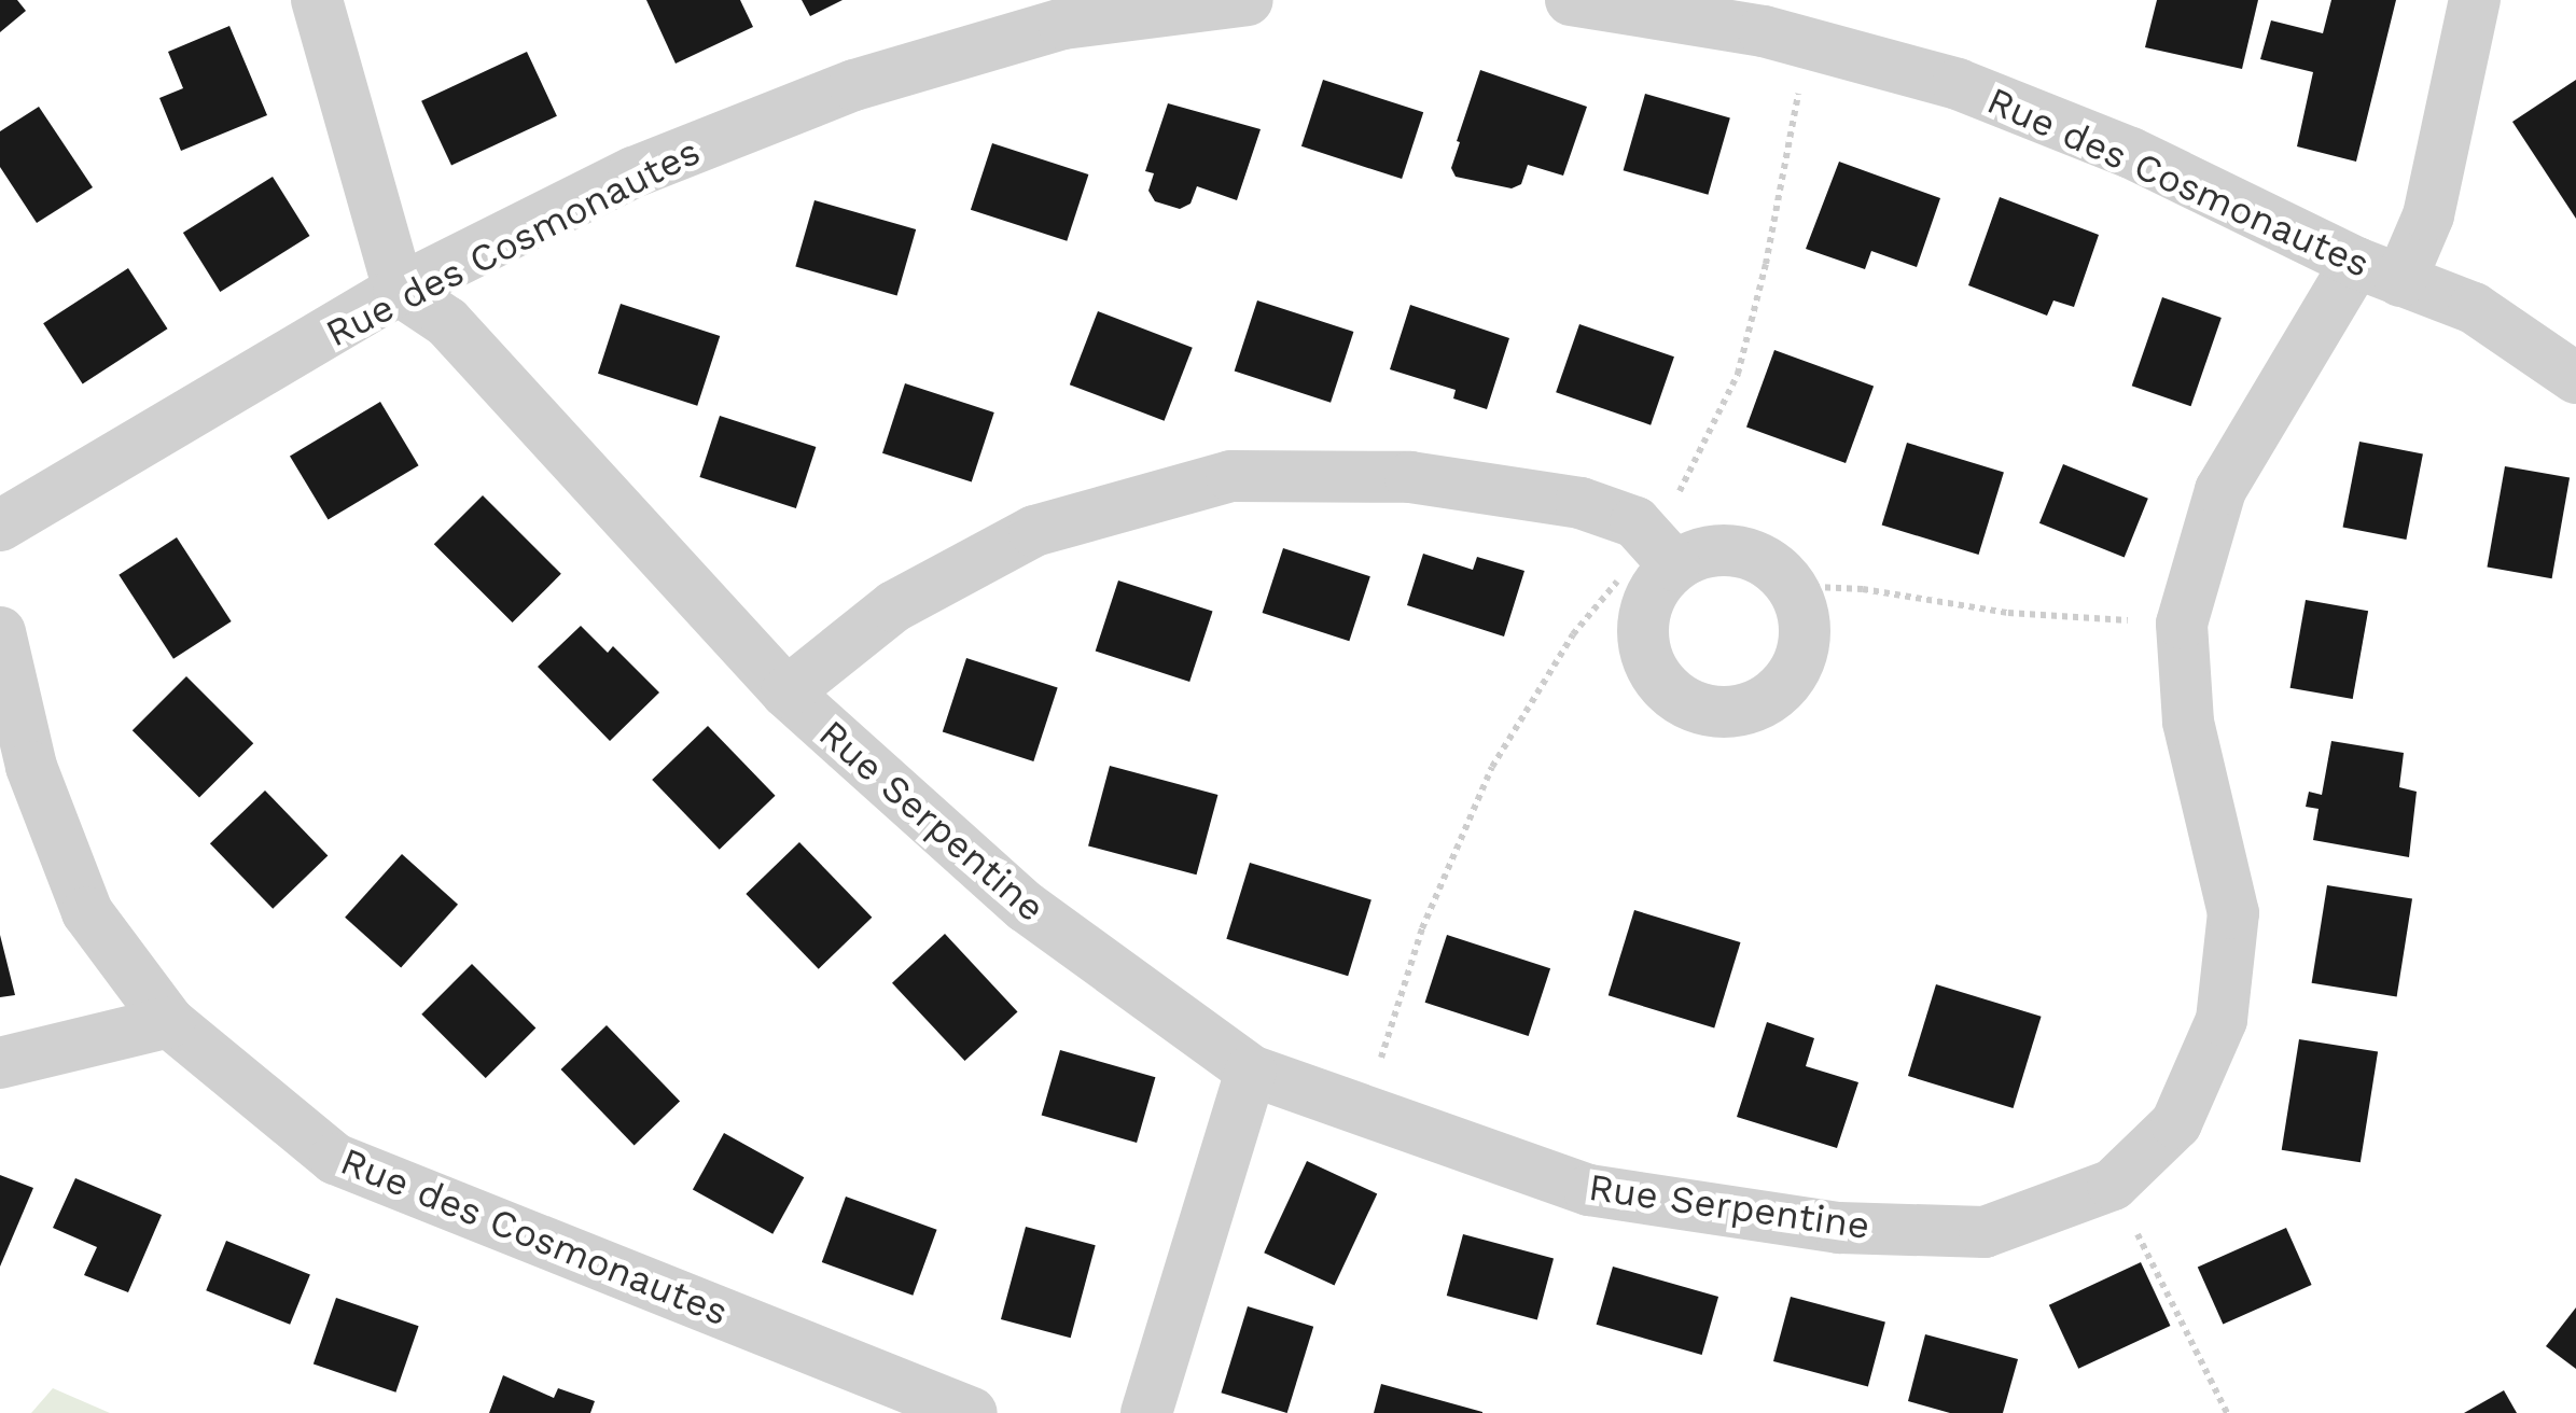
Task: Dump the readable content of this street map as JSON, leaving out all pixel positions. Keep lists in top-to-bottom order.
{
  "streets": {
    "street": ["Rue des Cosmonautes", "Rue Serpentine"]
  },
  "crossings": [
    ["Rue des Cosmonautes", "Rue Serpentine"]
  ]
}
